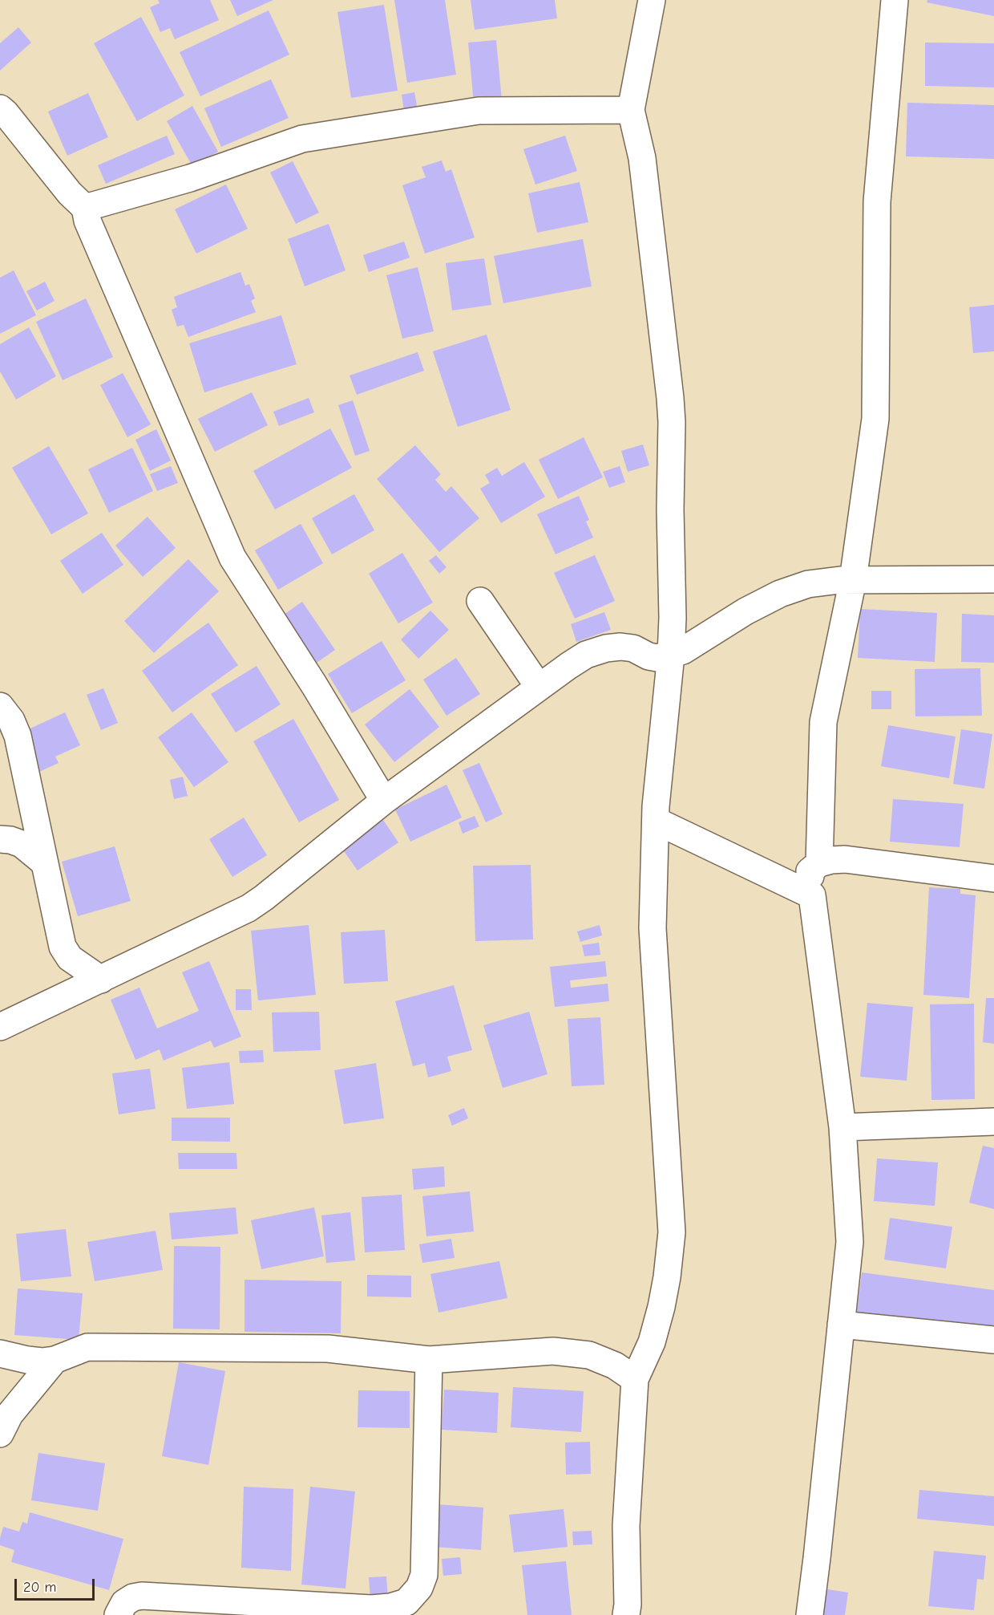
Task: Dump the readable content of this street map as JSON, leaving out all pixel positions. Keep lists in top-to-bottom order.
{
  "scale_bar": "20 m"
}
